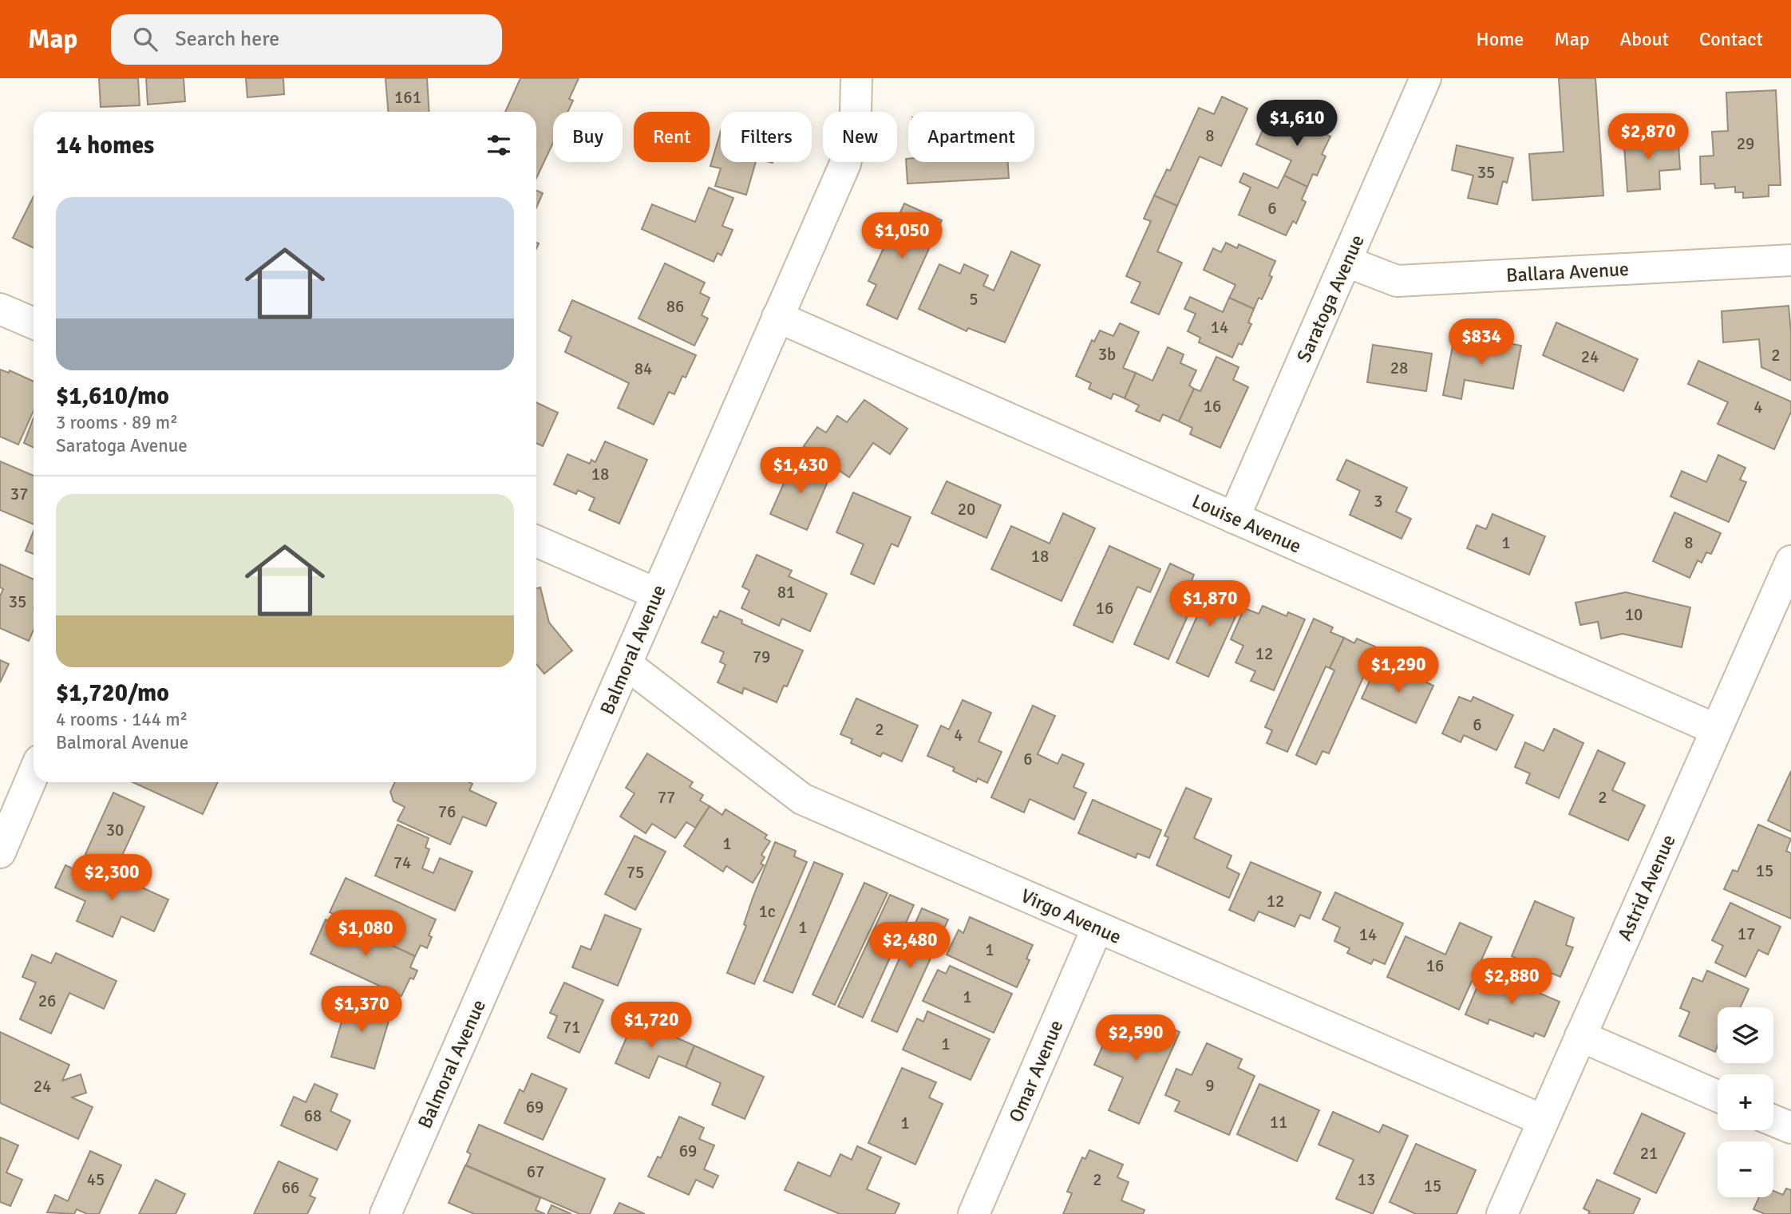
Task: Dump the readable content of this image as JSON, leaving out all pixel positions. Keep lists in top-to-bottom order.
{
  "streets": {
    "street": [
      "Ballara Avenue",
      "Saratoga Avenue",
      "Louise Avenue",
      "Balmoral Avenue",
      "Astrid Avenue",
      "Virgo Avenue",
      "Omar Avenue"
    ]
  },
  "crossings": [
    ["Ballara Avenue", "Saratoga Avenue"],
    ["Saratoga Avenue", "Louise Avenue"],
    ["Louise Avenue", "Balmoral Avenue"],
    ["Louise Avenue", "Astrid Avenue"],
    ["Balmoral Avenue", "Virgo Avenue"],
    ["Astrid Avenue", "Virgo Avenue"],
    ["Virgo Avenue", "Omar Avenue"]
  ],
  "house_numbers": [
    "161",
    "8",
    "29",
    "35",
    "6",
    "5",
    "86",
    "14",
    "3b",
    "2",
    "24",
    "28",
    "84",
    "16",
    "4",
    "18",
    "37",
    "3",
    "20",
    "1",
    "8",
    "18",
    "81",
    "35",
    "16",
    "10",
    "12",
    "79",
    "6",
    "2",
    "4",
    "6",
    "77",
    "2",
    "76",
    "30",
    "1",
    "74",
    "15",
    "75",
    "12",
    "1c",
    "1",
    "17",
    "14",
    "1",
    "16",
    "1",
    "26",
    "71",
    "1",
    "9",
    "24",
    "69",
    "68",
    "11",
    "1",
    "69",
    "21",
    "67",
    "45",
    "2",
    "13",
    "15",
    "66"
  ],
  "page": {
    "header": "Map",
    "search": "Search here",
    "nav": [
      "Home",
      "Map",
      "About",
      "Contact"
    ],
    "price": [
      "$1,610",
      "$2,870",
      "$1,050",
      "$834",
      "$1,430",
      "$1,870",
      "$1,290",
      "$2,300",
      "$1,080",
      "$2,480",
      "$2,880",
      "$1,370",
      "$1,720",
      "$2,590"
    ],
    "chip": [
      "Buy",
      "Rent",
      "Filters",
      "New",
      "Apartment"
    ],
    "heading": "14 homes",
    "list": [
      {
        "name": "$1,610/mo",
        "note": "3 rooms · 89 m² · Saratoga Avenue"
      },
      {
        "name": "$1,720/mo",
        "note": "4 rooms · 144 m² · Balmoral Avenue"
      }
    ],
    "map_buttons": ["+", "−"]
  }
}
